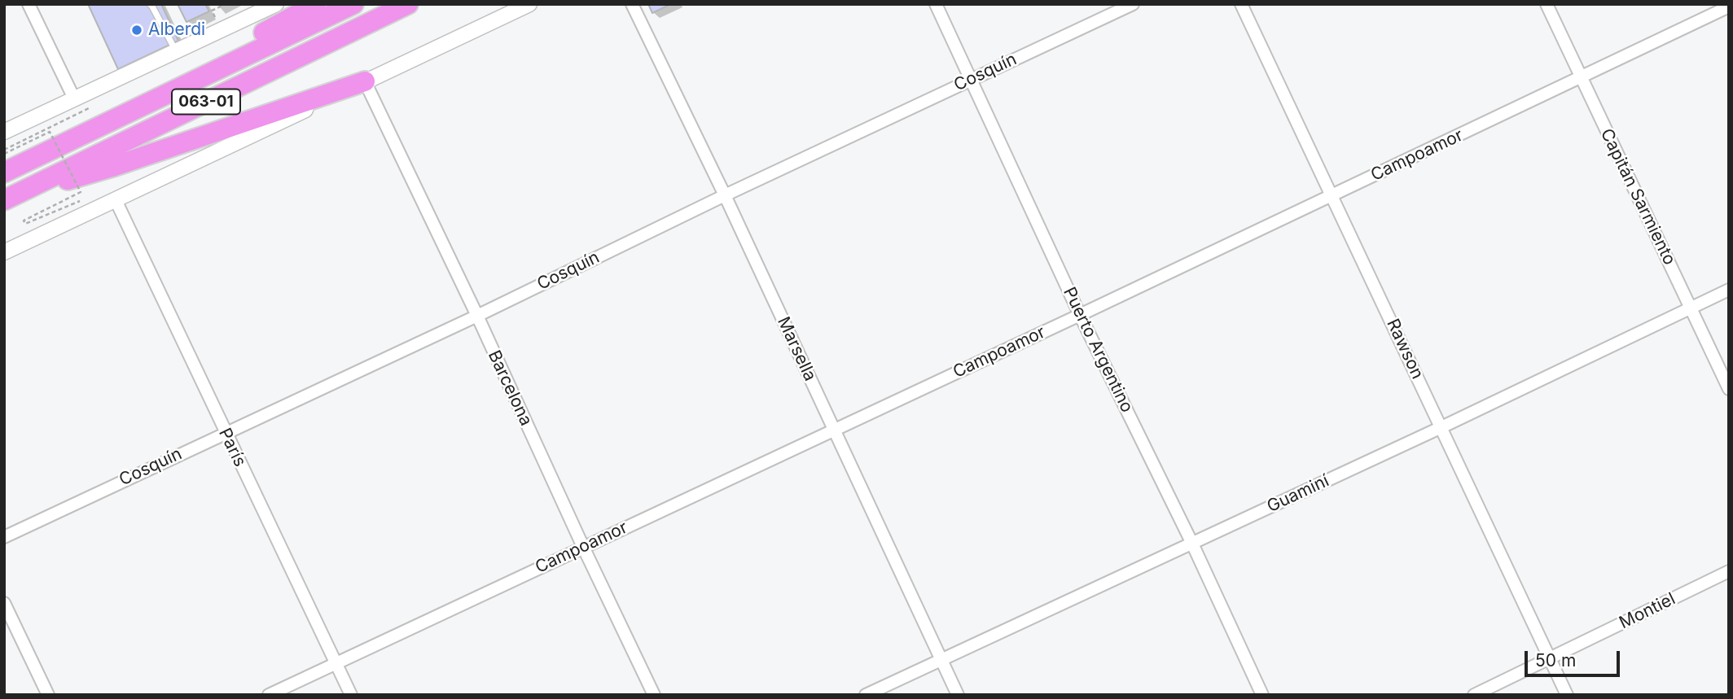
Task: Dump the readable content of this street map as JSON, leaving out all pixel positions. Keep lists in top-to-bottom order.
{
  "streets": {
    "highway": ["063-01"],
    "street": [
      "Cosquín",
      "Campoamor",
      "Capitán Sarmiento",
      "Marsella",
      "Rawson",
      "Puerto Argentino",
      "Barcelona",
      "París",
      "Guaminí",
      "Montiel"
    ]
  },
  "crossings": [
    ["Cosquín", "Marsella"],
    ["Cosquín", "Puerto Argentino"],
    ["Cosquín", "Barcelona"],
    ["Cosquín", "París"],
    ["Campoamor", "Capitán Sarmiento"],
    ["Campoamor", "Marsella"],
    ["Campoamor", "Rawson"],
    ["Campoamor", "Puerto Argentino"],
    ["Campoamor", "Barcelona"],
    ["Campoamor", "París"],
    ["Capitán Sarmiento", "Guaminí"],
    ["Marsella", "Guaminí"],
    ["Rawson", "Guaminí"],
    ["Rawson", "Montiel"],
    ["Puerto Argentino", "Guaminí"]
  ],
  "places": ["Alberdi"],
  "scale_bar": "50 m"
}
